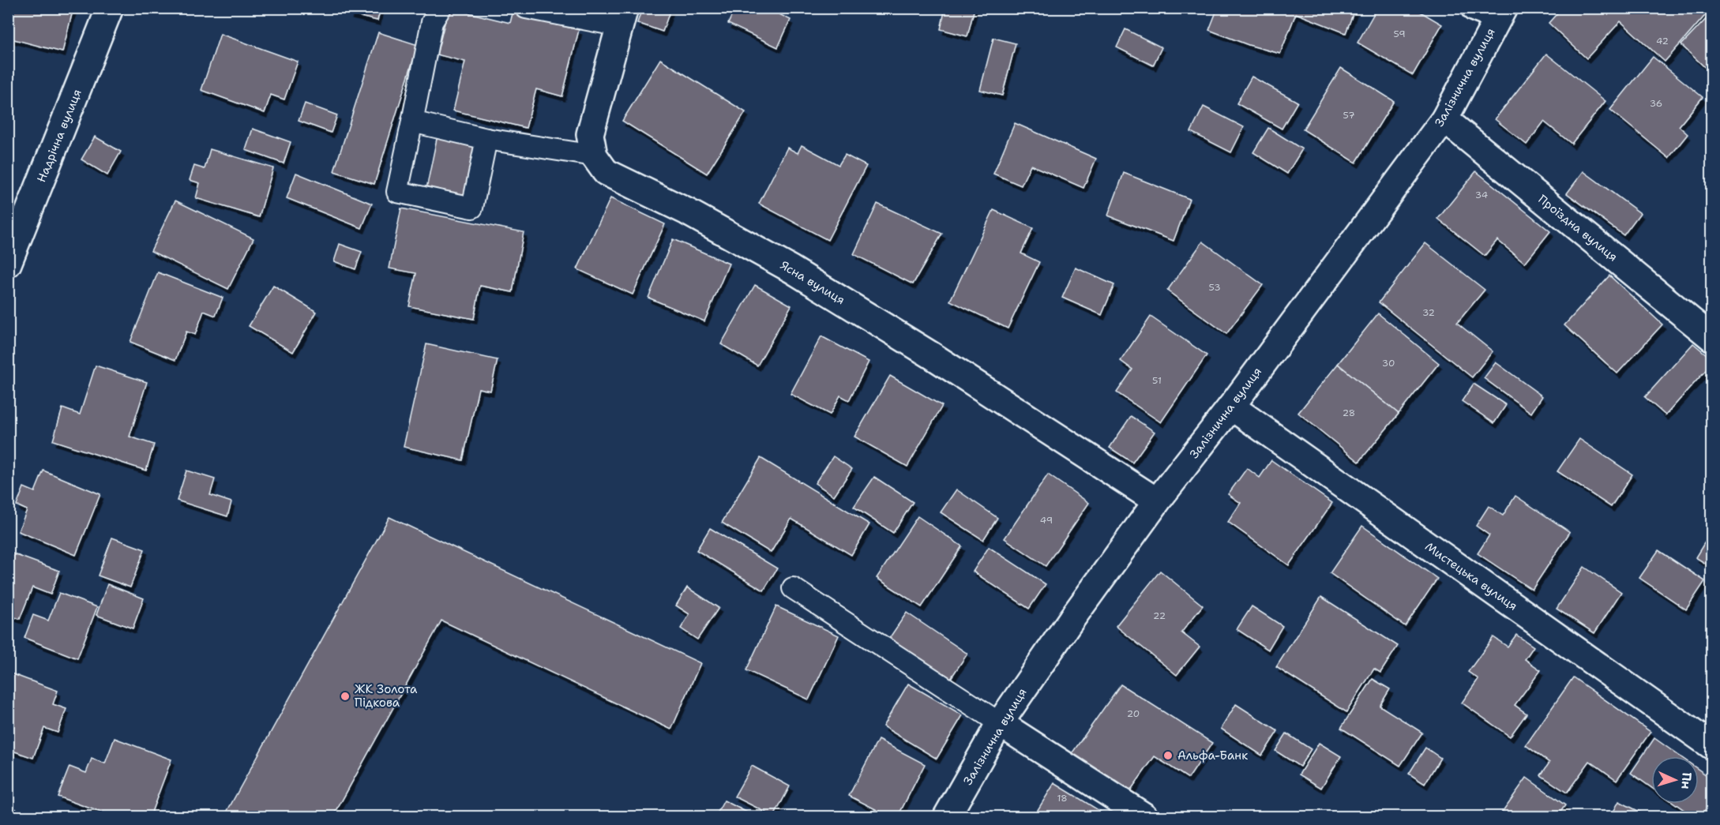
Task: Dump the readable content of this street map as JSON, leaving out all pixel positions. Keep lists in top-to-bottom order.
{
  "streets": {
    "street": [
      "Залізнична вулиця",
      "Надрічна вулиця",
      "Проїздна вулиця",
      "Ясна вулиця",
      "Мистецька вулиця"
    ]
  },
  "crossings": [
    ["Залізнична вулиця", "Проїздна вулиця"],
    ["Залізнична вулиця", "Ясна вулиця"],
    ["Залізнична вулиця", "Мистецька вулиця"]
  ],
  "places": ["ЖК Золота Підкова", "Альфа-Банк"],
  "house_numbers": [
    "59",
    "42",
    "36",
    "57",
    "34",
    "53",
    "32",
    "30",
    "51",
    "28",
    "49",
    "22",
    "20",
    "18"
  ],
  "north": "right"
}
